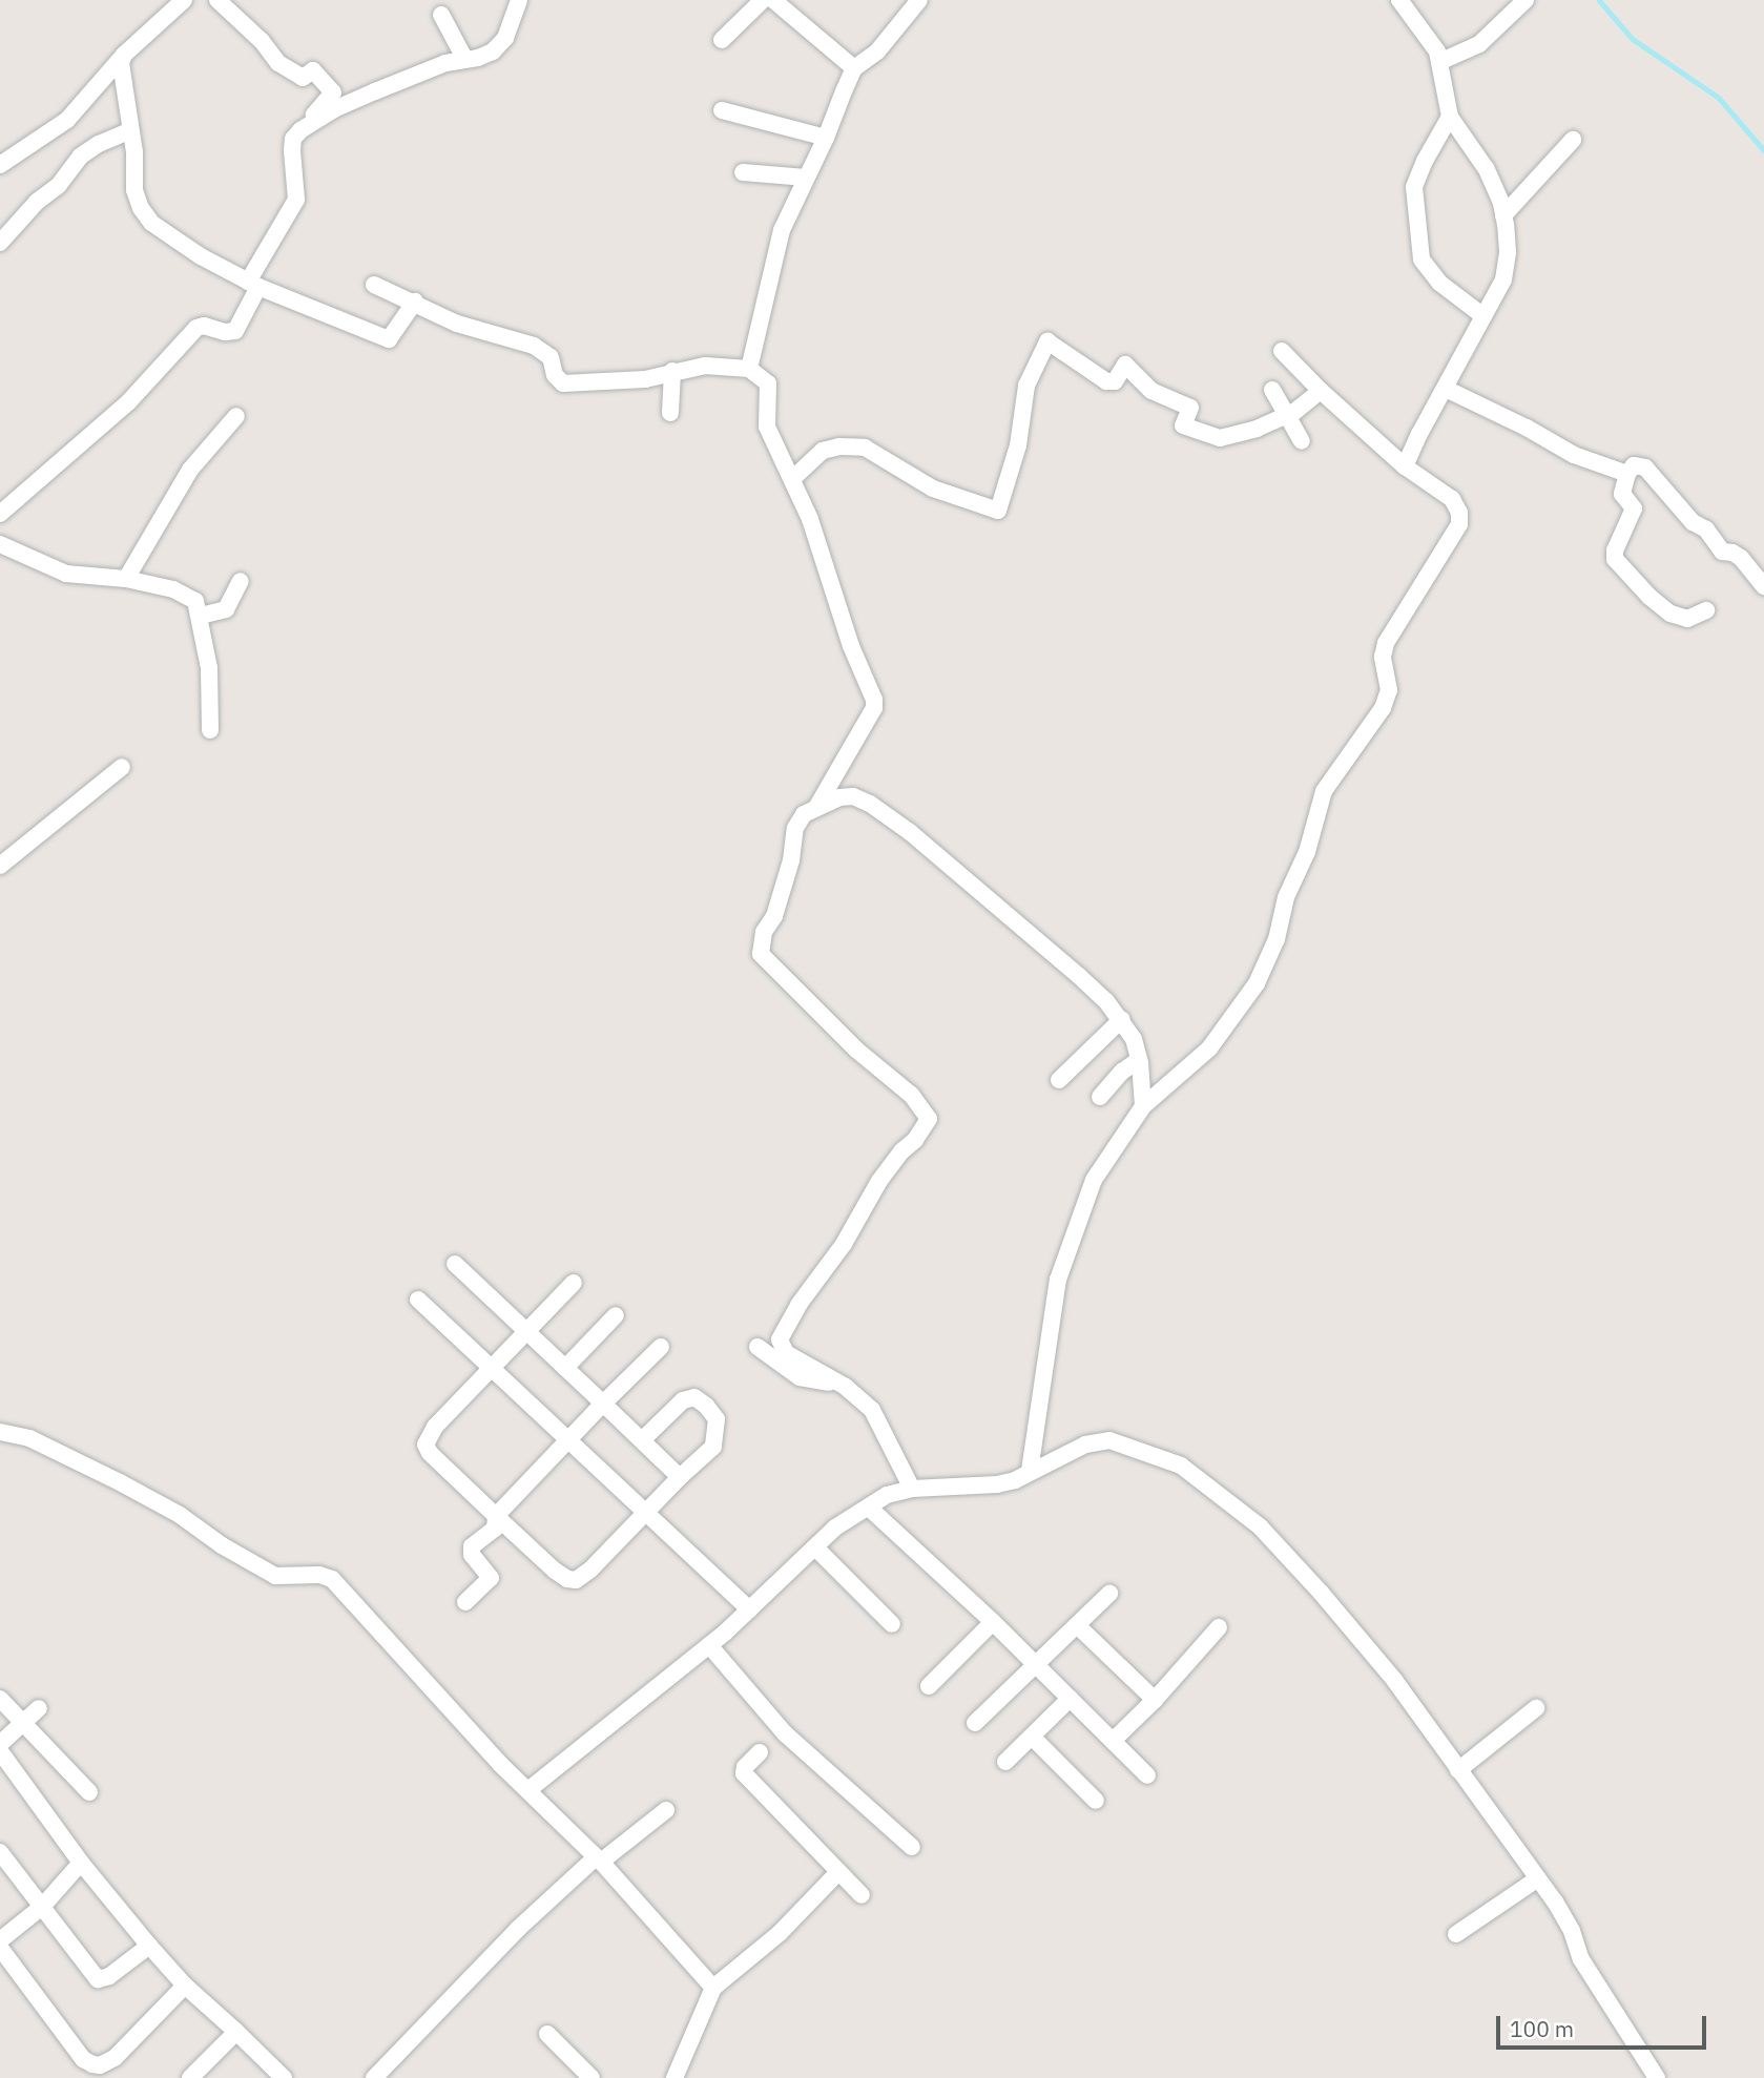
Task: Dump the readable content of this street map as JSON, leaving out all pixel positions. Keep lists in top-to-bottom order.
{
  "scale_bar": "100 m"
}
